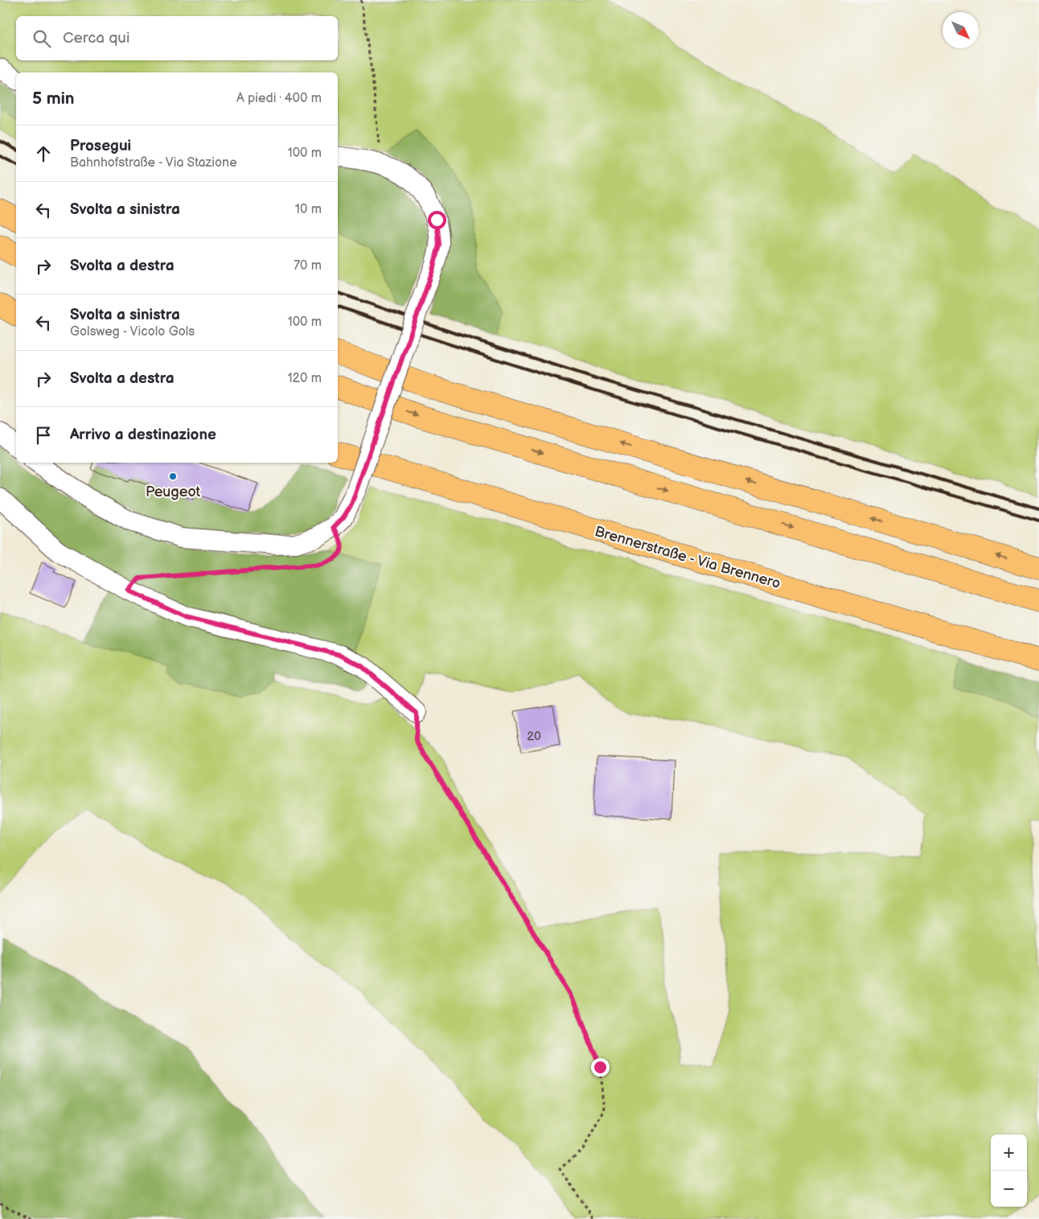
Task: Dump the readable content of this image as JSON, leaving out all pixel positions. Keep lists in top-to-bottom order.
{
  "streets": {
    "main road": ["Brennerstraße - Via Brennero"]
  },
  "places": ["Peugeot"],
  "house_numbers": ["20"],
  "north": "bottom right",
  "page": {
    "search": "Cerca qui",
    "heading": ["5 min", "A piedi · 400 m"],
    "list": [
      ["Prosegui", "Bahnhofstraße - Via Stazione", "100 m"],
      ["Svolta a sinistra", "10 m"],
      ["Svolta a destra", "70 m"],
      ["Svolta a sinistra", "Golsweg - Vicolo Gols", "100 m"],
      ["Svolta a destra", "120 m"],
      "Arrivo a destinazione"
    ],
    "map_buttons": ["+", "−"]
  }
}
